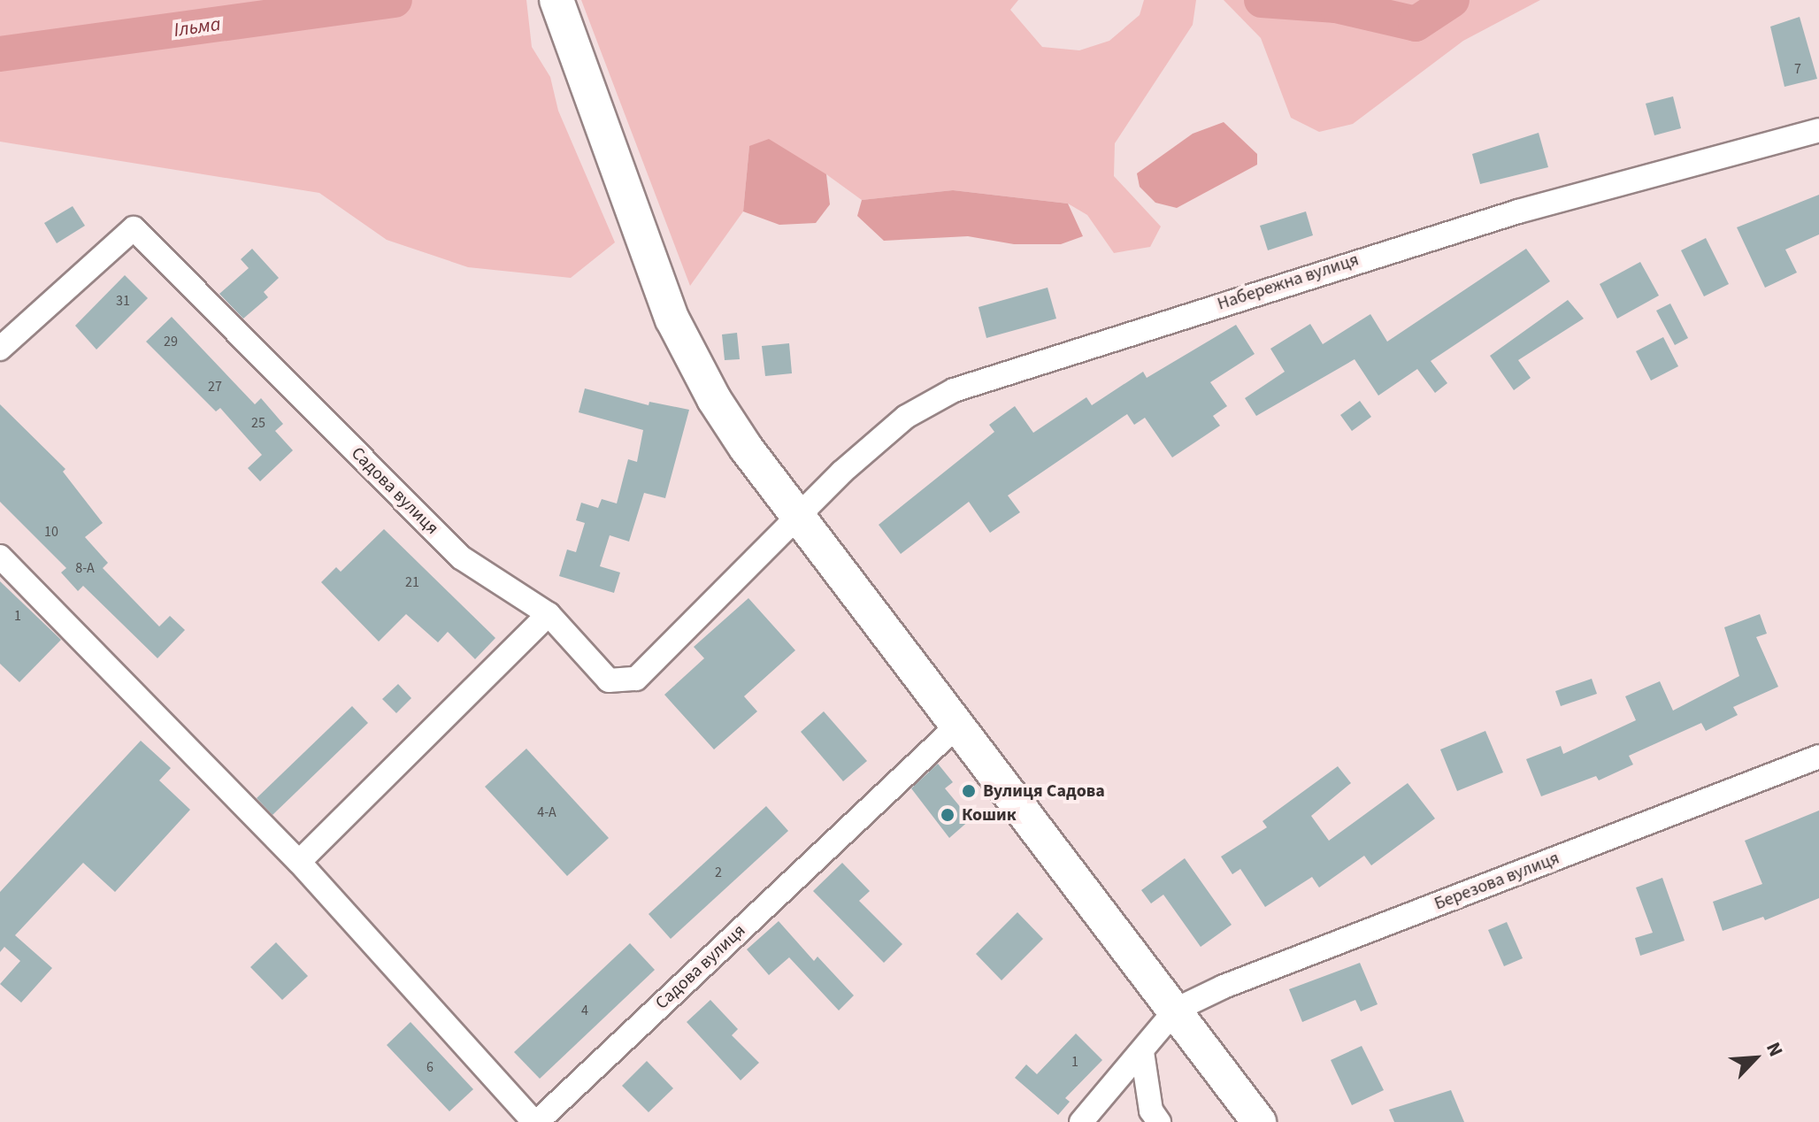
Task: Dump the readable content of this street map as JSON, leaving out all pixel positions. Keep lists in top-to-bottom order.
{
  "streets": {
    "street": ["Набережна вулиця", "Садова вулиця", "Березова вулиця"]
  },
  "crossings": [
    ["Набережна вулиця", "Садова вулиця"]
  ],
  "water": ["Ільма"],
  "places": ["Вулиця Садова", "Кошик"],
  "house_numbers": [
    "7",
    "31",
    "29",
    "27",
    "25",
    "10",
    "8-А",
    "21",
    "1",
    "4-А",
    "2",
    "4",
    "1",
    "6"
  ],
  "north": "top right"
}
